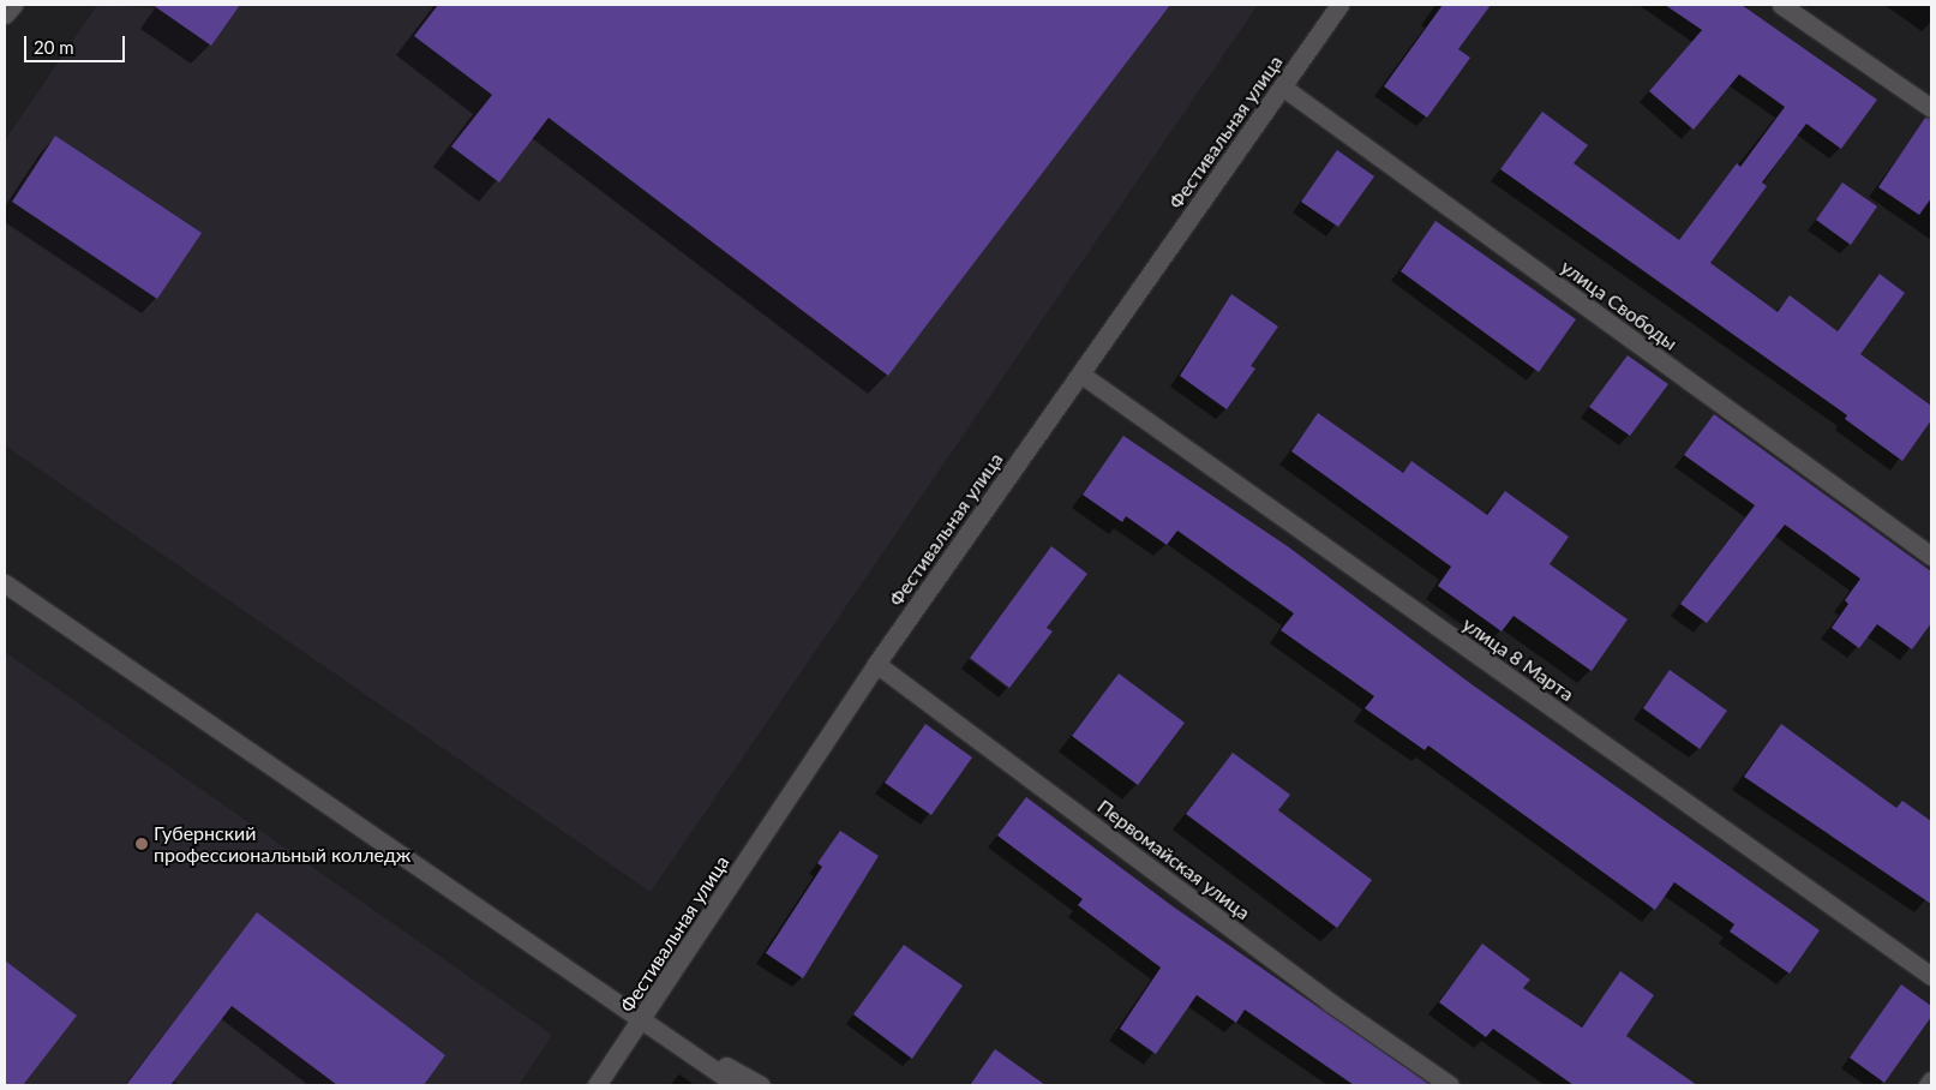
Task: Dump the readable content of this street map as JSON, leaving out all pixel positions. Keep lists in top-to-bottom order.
{
  "streets": {
    "street": [
      "Фестивальная улица",
      "улица Свободы",
      "улица 8 Марта",
      "Первомайская улица"
    ]
  },
  "crossings": [
    ["Фестивальная улица", "улица Свободы"],
    ["Фестивальная улица", "улица 8 Марта"],
    ["Фестивальная улица", "Первомайская улица"]
  ],
  "places": ["Губернский профессиональный колледж"],
  "scale_bar": "20 m"
}
